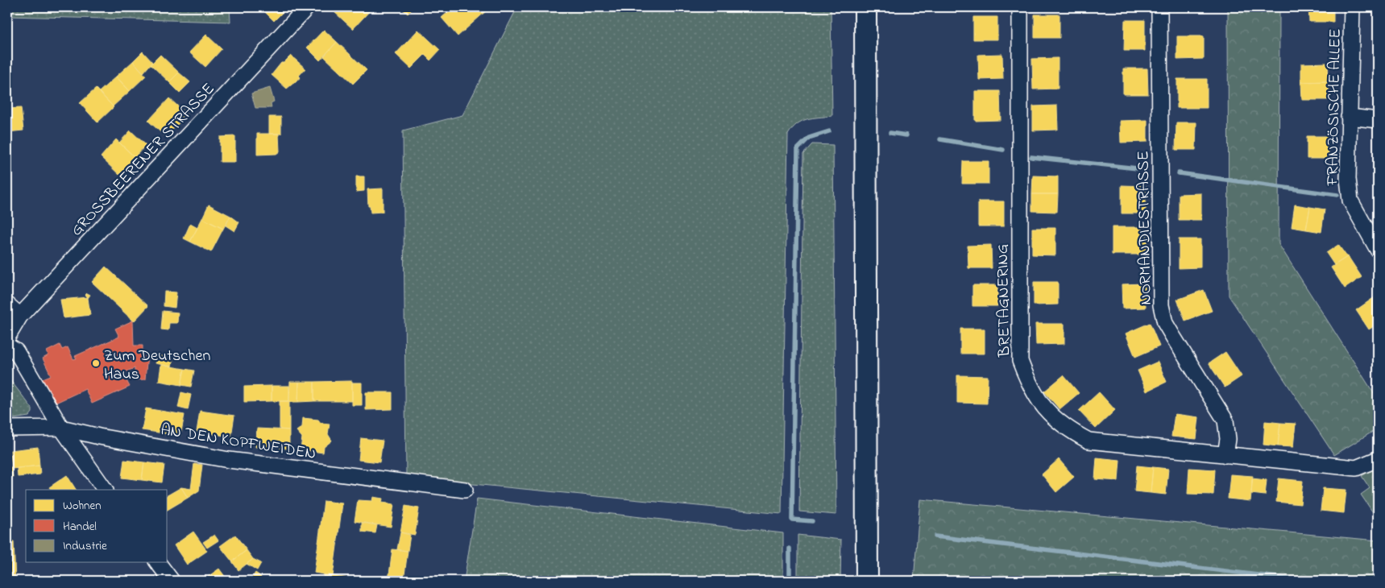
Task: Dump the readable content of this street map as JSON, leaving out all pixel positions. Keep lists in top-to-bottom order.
{
  "streets": {
    "street": [
      "FRANZÖSISCHE ALLEE",
      "GROSSBEERENER STRASSE",
      "NORMANDIESTRASSE",
      "BRETAGNERING",
      "AN DEN KOPFWEIDEN"
    ]
  },
  "crossings": [
    ["NORMANDIESTRASSE", "BRETAGNERING"]
  ],
  "places": ["Zum Deutschen Haus"],
  "legend": ["Wohnen", "Handel", "Industrie"]
}
